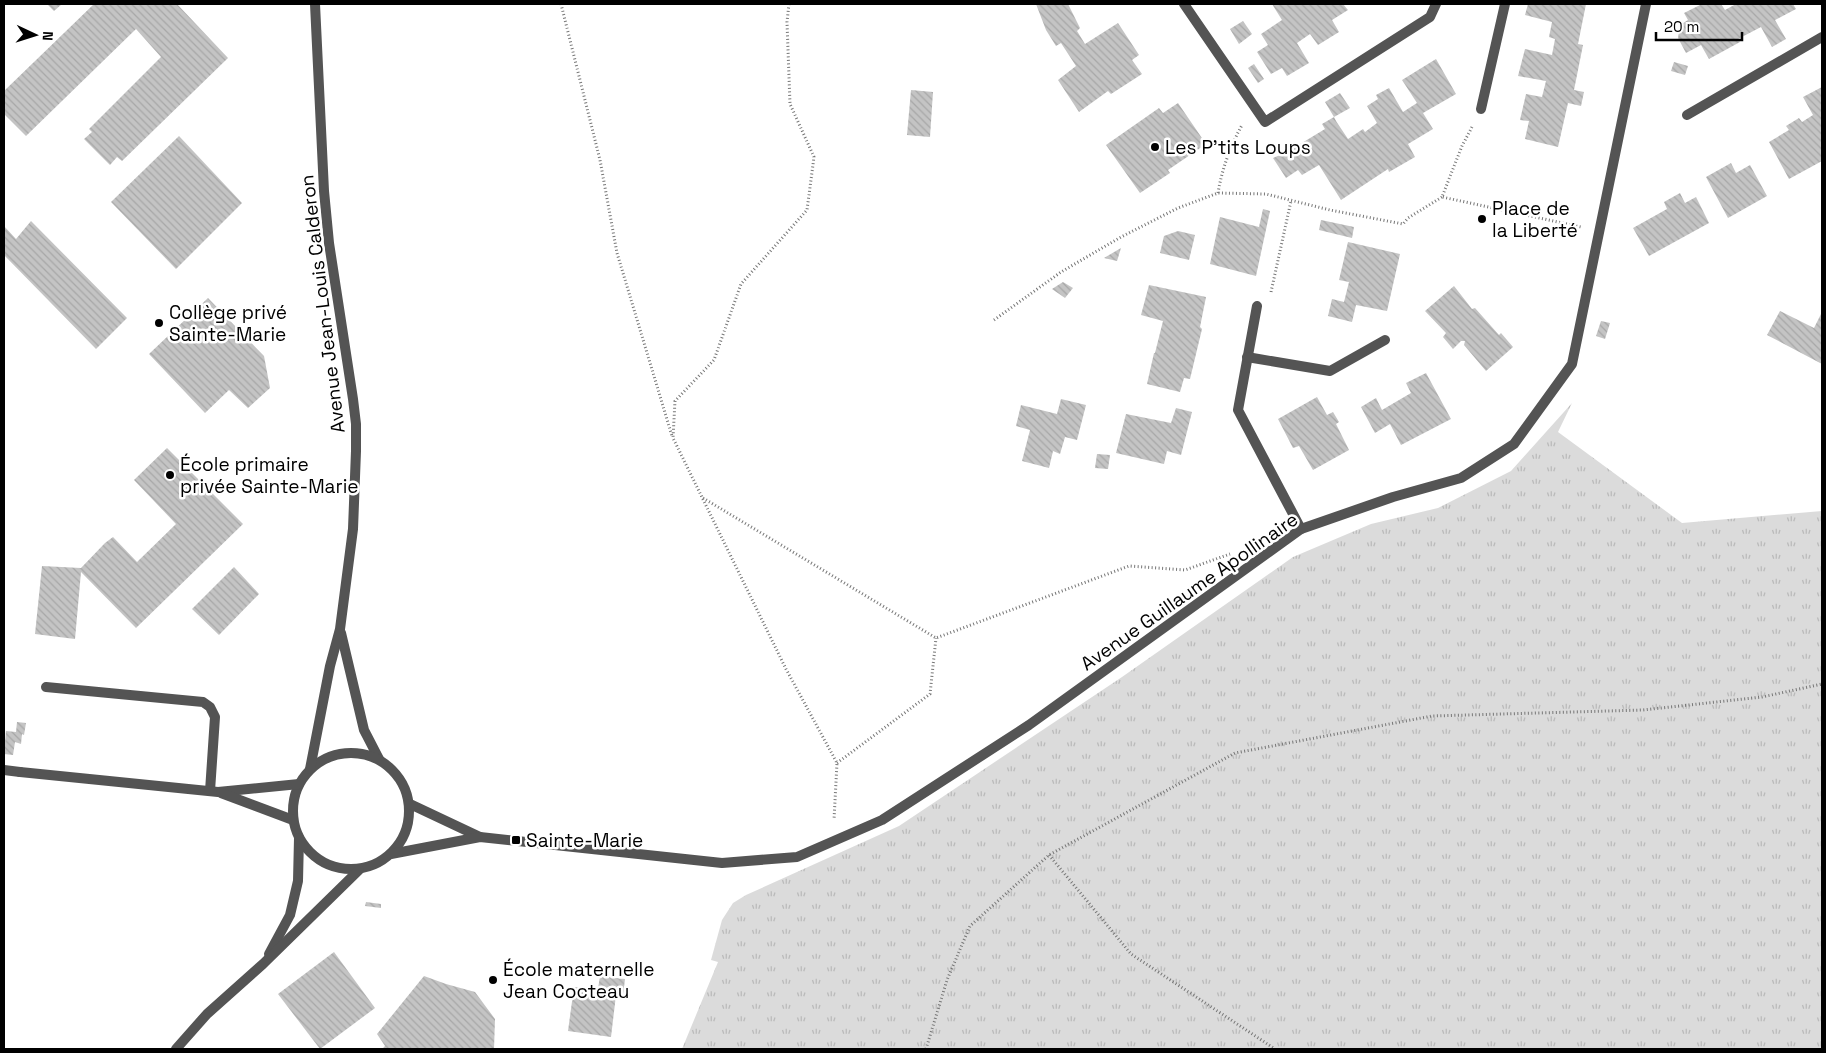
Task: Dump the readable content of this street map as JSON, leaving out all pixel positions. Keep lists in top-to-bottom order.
{
  "streets": {
    "street": ["Avenue Jean-Louis Calderon", "Avenue Guillaume Apollinaire"]
  },
  "crossings": [
    ["Avenue Jean-Louis Calderon", "Avenue Guillaume Apollinaire"]
  ],
  "places": {
    "other": [
      "Les P'tits Loups",
      "Place de la Liberté",
      "Collège privé Sainte-Marie",
      "École primaire privée Sainte-Marie",
      "École maternelle Jean Cocteau"
    ],
    "transit": ["Sainte-Marie"]
  },
  "scale_bar": "20 m",
  "north": "right"
}
